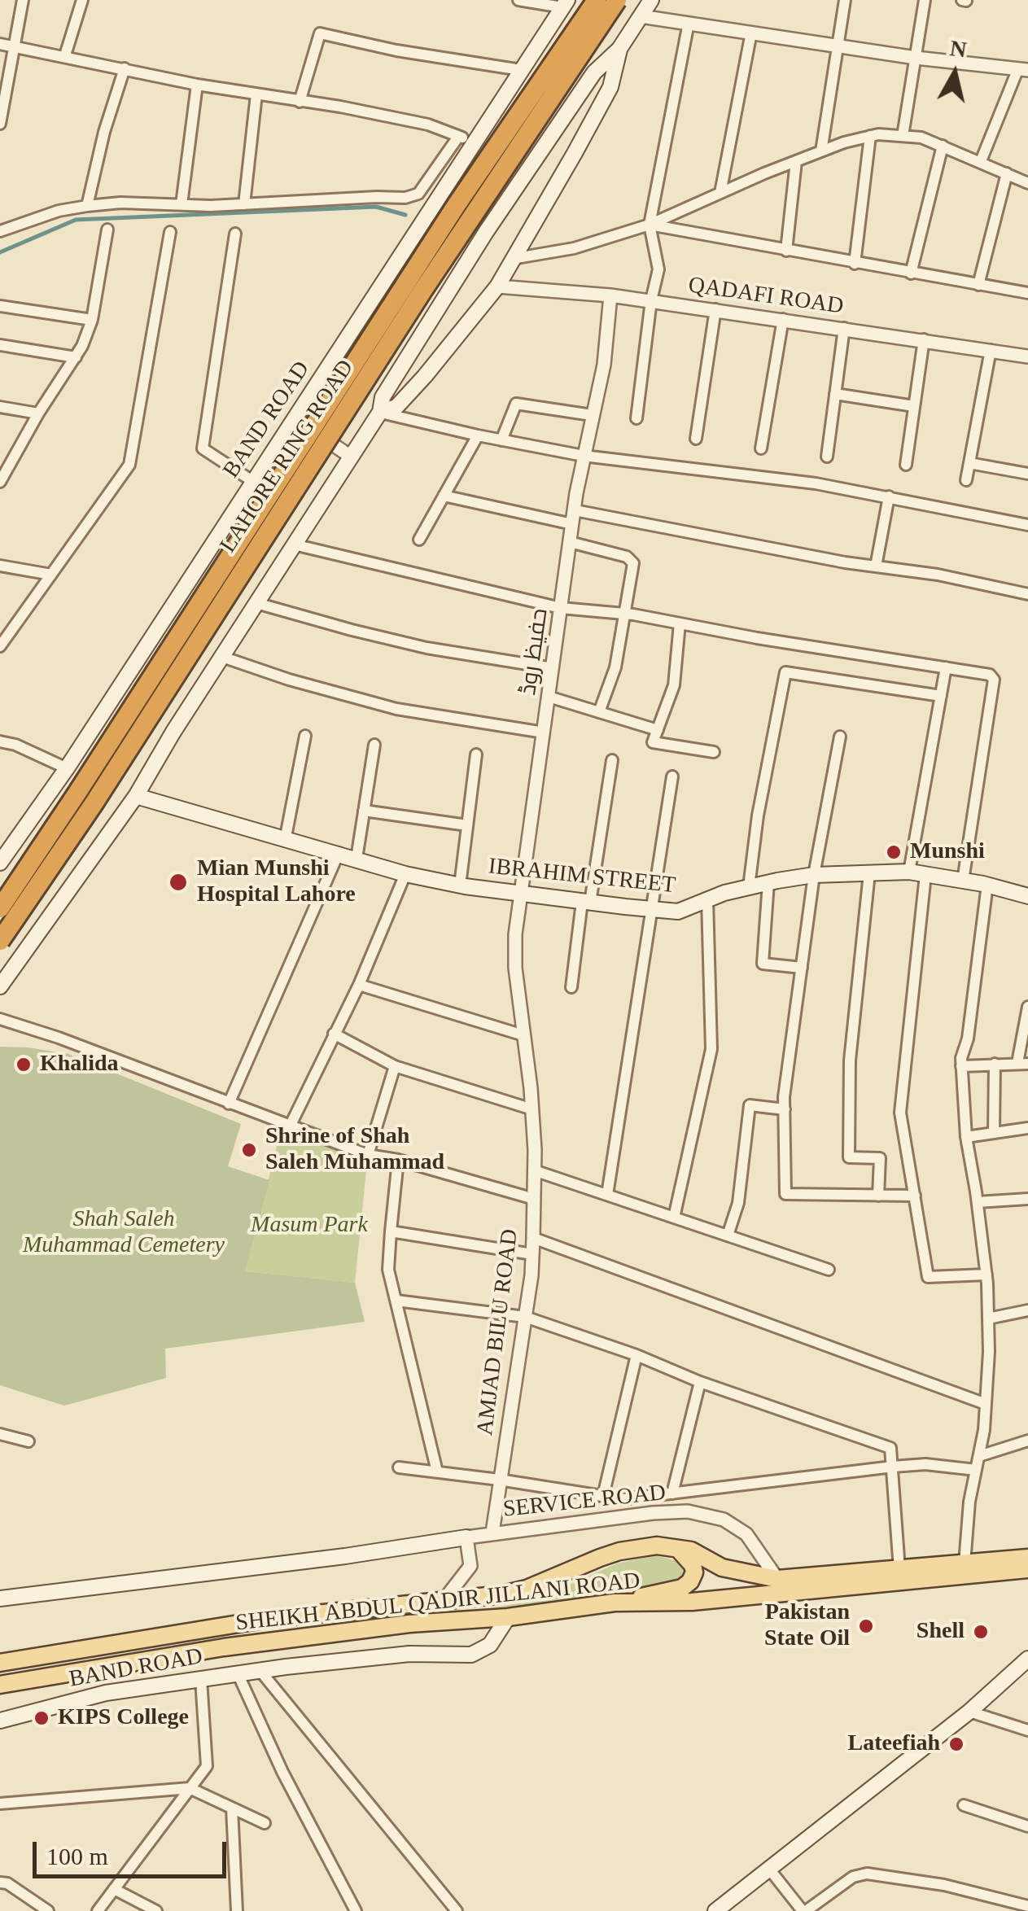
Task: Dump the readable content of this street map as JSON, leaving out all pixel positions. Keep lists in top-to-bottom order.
{
  "streets": {
    "highway": ["LAHORE RING ROAD"],
    "main road": ["BAND ROAD", "IBRAHIM STREET", "SHEIKH ABDUL QADIR JILLANI ROAD"],
    "street": [
      "QADAFI ROAD",
      "حفیظ روڈ",
      "AMJAD BILU ROAD",
      "SERVICE ROAD"
    ]
  },
  "crossings": [
    ["QADAFI ROAD", "حفیظ روڈ"],
    ["BAND ROAD", "SHEIKH ABDUL QADIR JILLANI ROAD"],
    ["حفیظ روڈ", "IBRAHIM STREET"],
    ["حفیظ روڈ", "AMJAD BILU ROAD"],
    ["IBRAHIM STREET", "AMJAD BILU ROAD"],
    ["AMJAD BILU ROAD", "SERVICE ROAD"],
    ["SERVICE ROAD", "SHEIKH ABDUL QADIR JILLANI ROAD"]
  ],
  "parks": ["Shah Saleh Muhammad Cemetery", "Masum Park"],
  "places": [
    "Munshi",
    "Mian Munshi Hospital Lahore",
    "Khalida",
    "Shrine of Shah Saleh Muhammad",
    "Pakistan State Oil",
    "Shell",
    "KIPS College",
    "Lateefiah"
  ],
  "scale_bar": "100 m",
  "north": "top"
}
